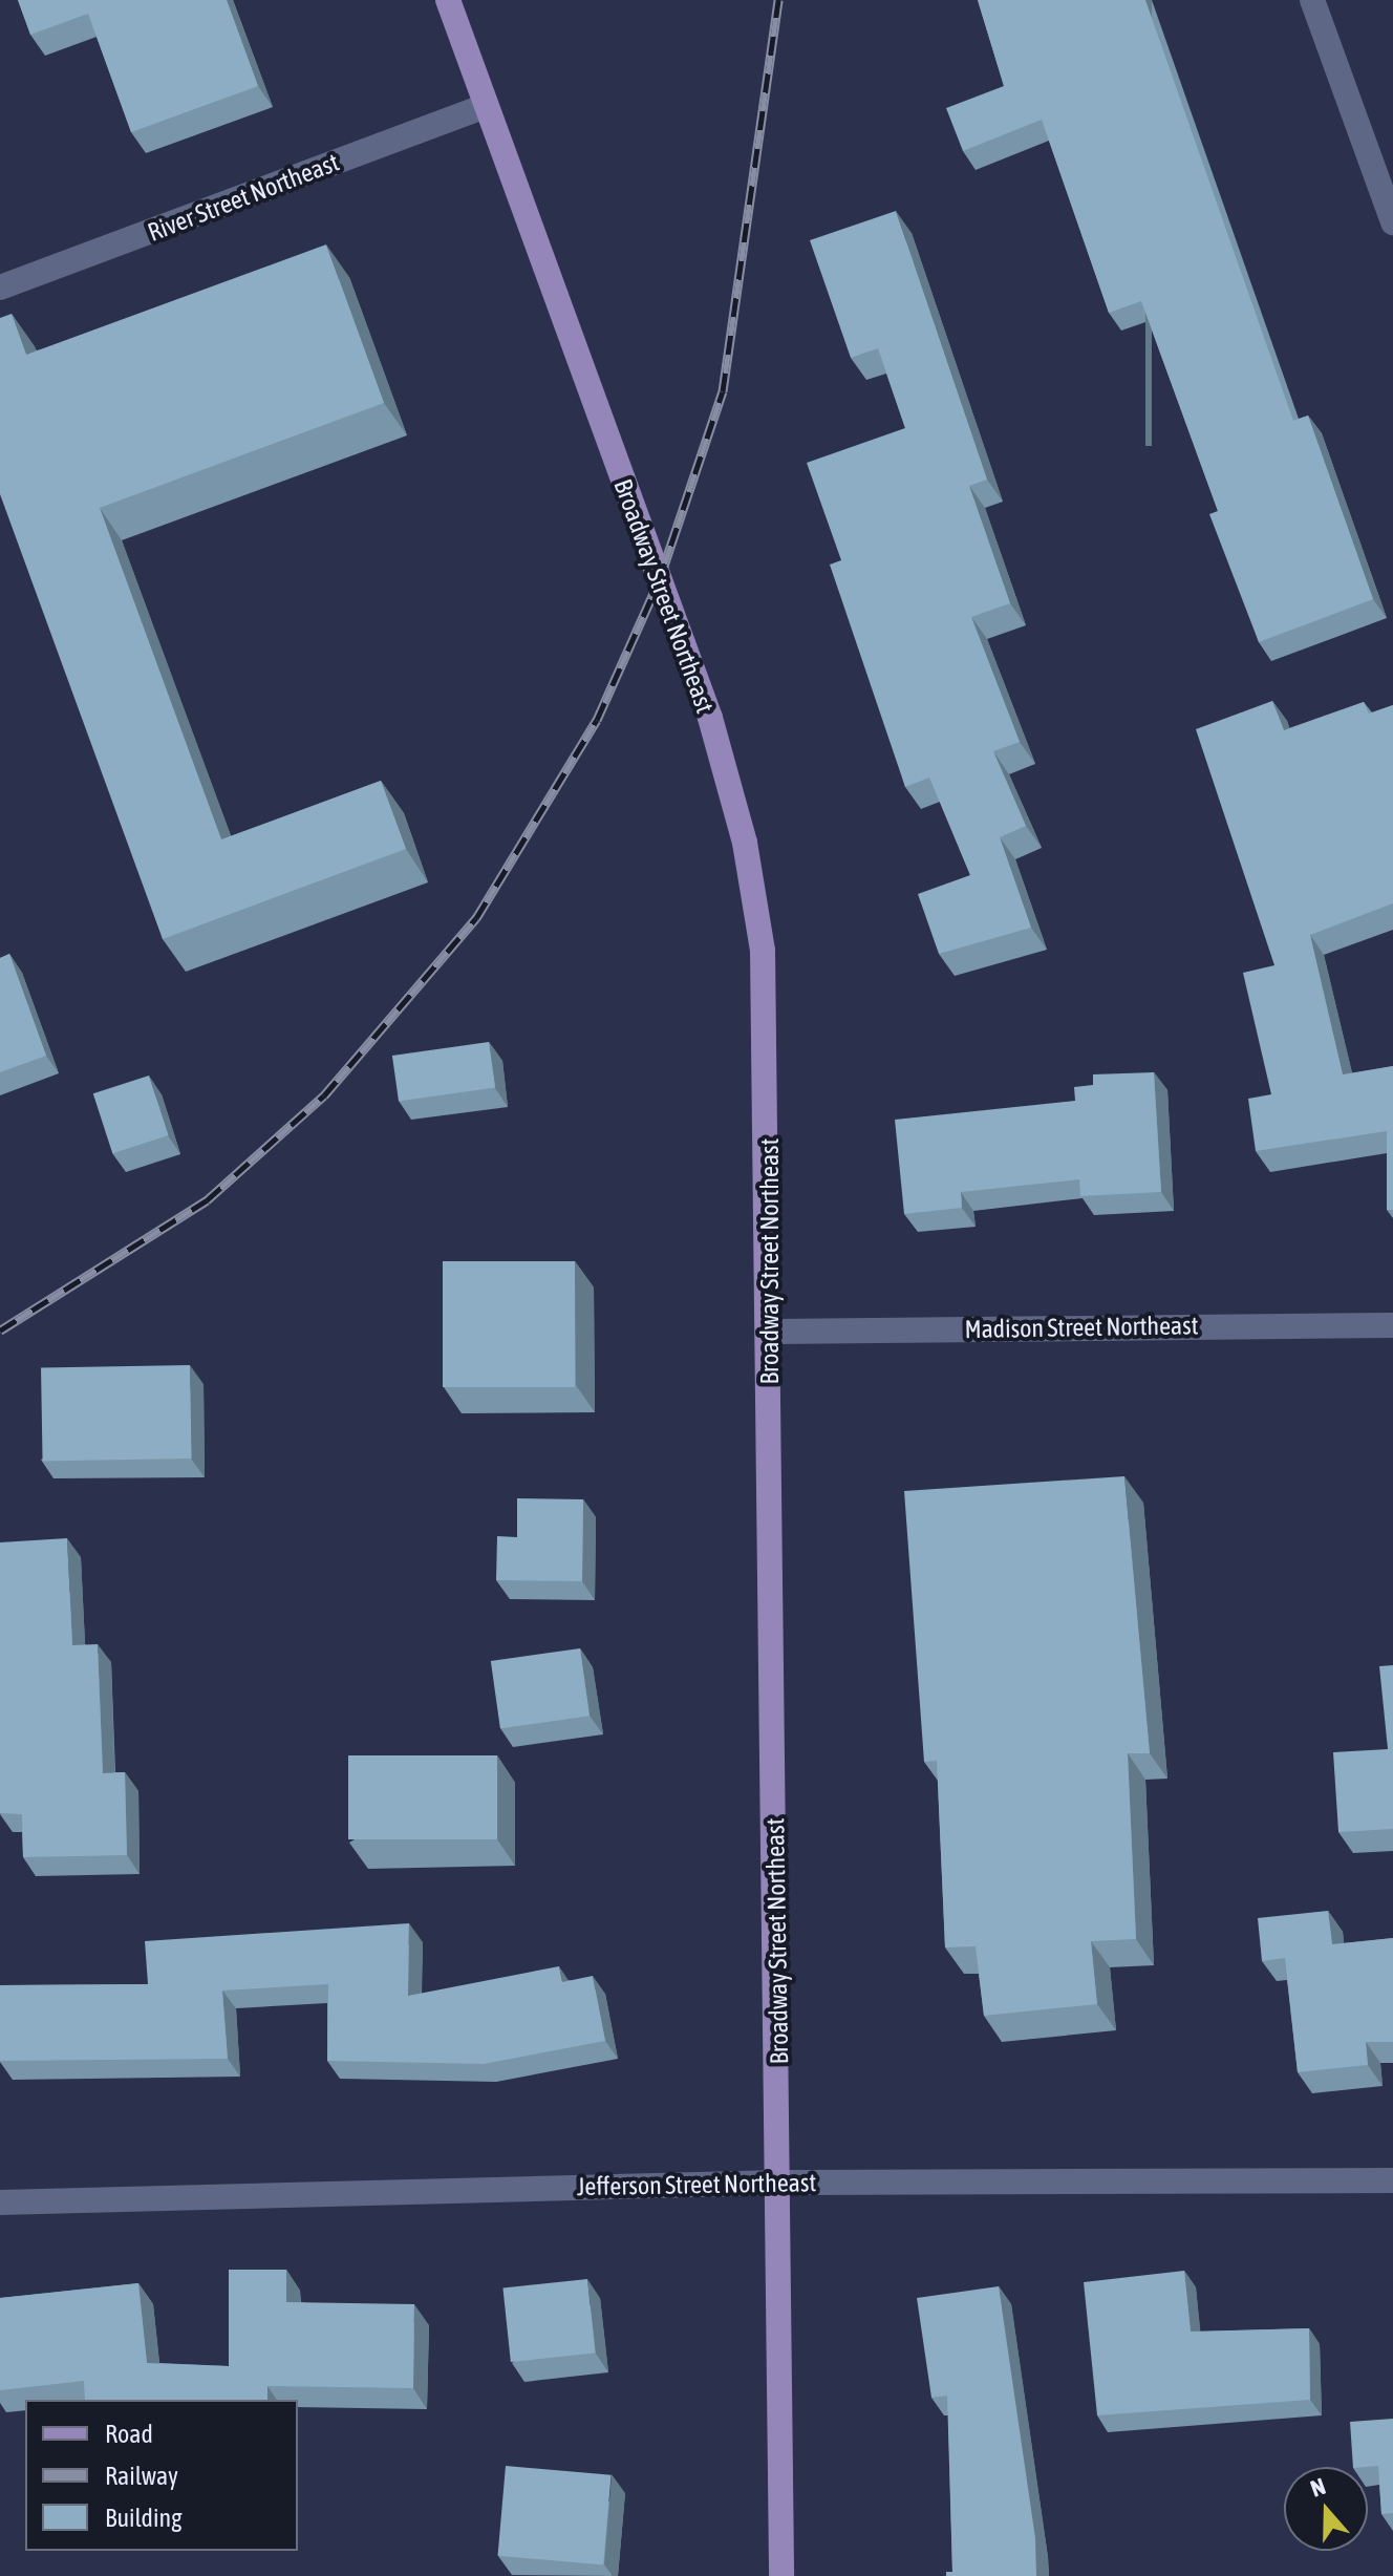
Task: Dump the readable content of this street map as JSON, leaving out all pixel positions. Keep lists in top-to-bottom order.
{
  "streets": {
    "main road": ["Broadway Street Northeast"],
    "street": ["River Street Northeast", "Madison Street Northeast", "Jefferson Street Northeast"]
  },
  "crossings": [
    ["River Street Northeast", "Broadway Street Northeast"],
    ["Broadway Street Northeast", "Madison Street Northeast"],
    ["Broadway Street Northeast", "Jefferson Street Northeast"]
  ],
  "legend": ["Road", "Railway", "Building"],
  "north": "top"
}
